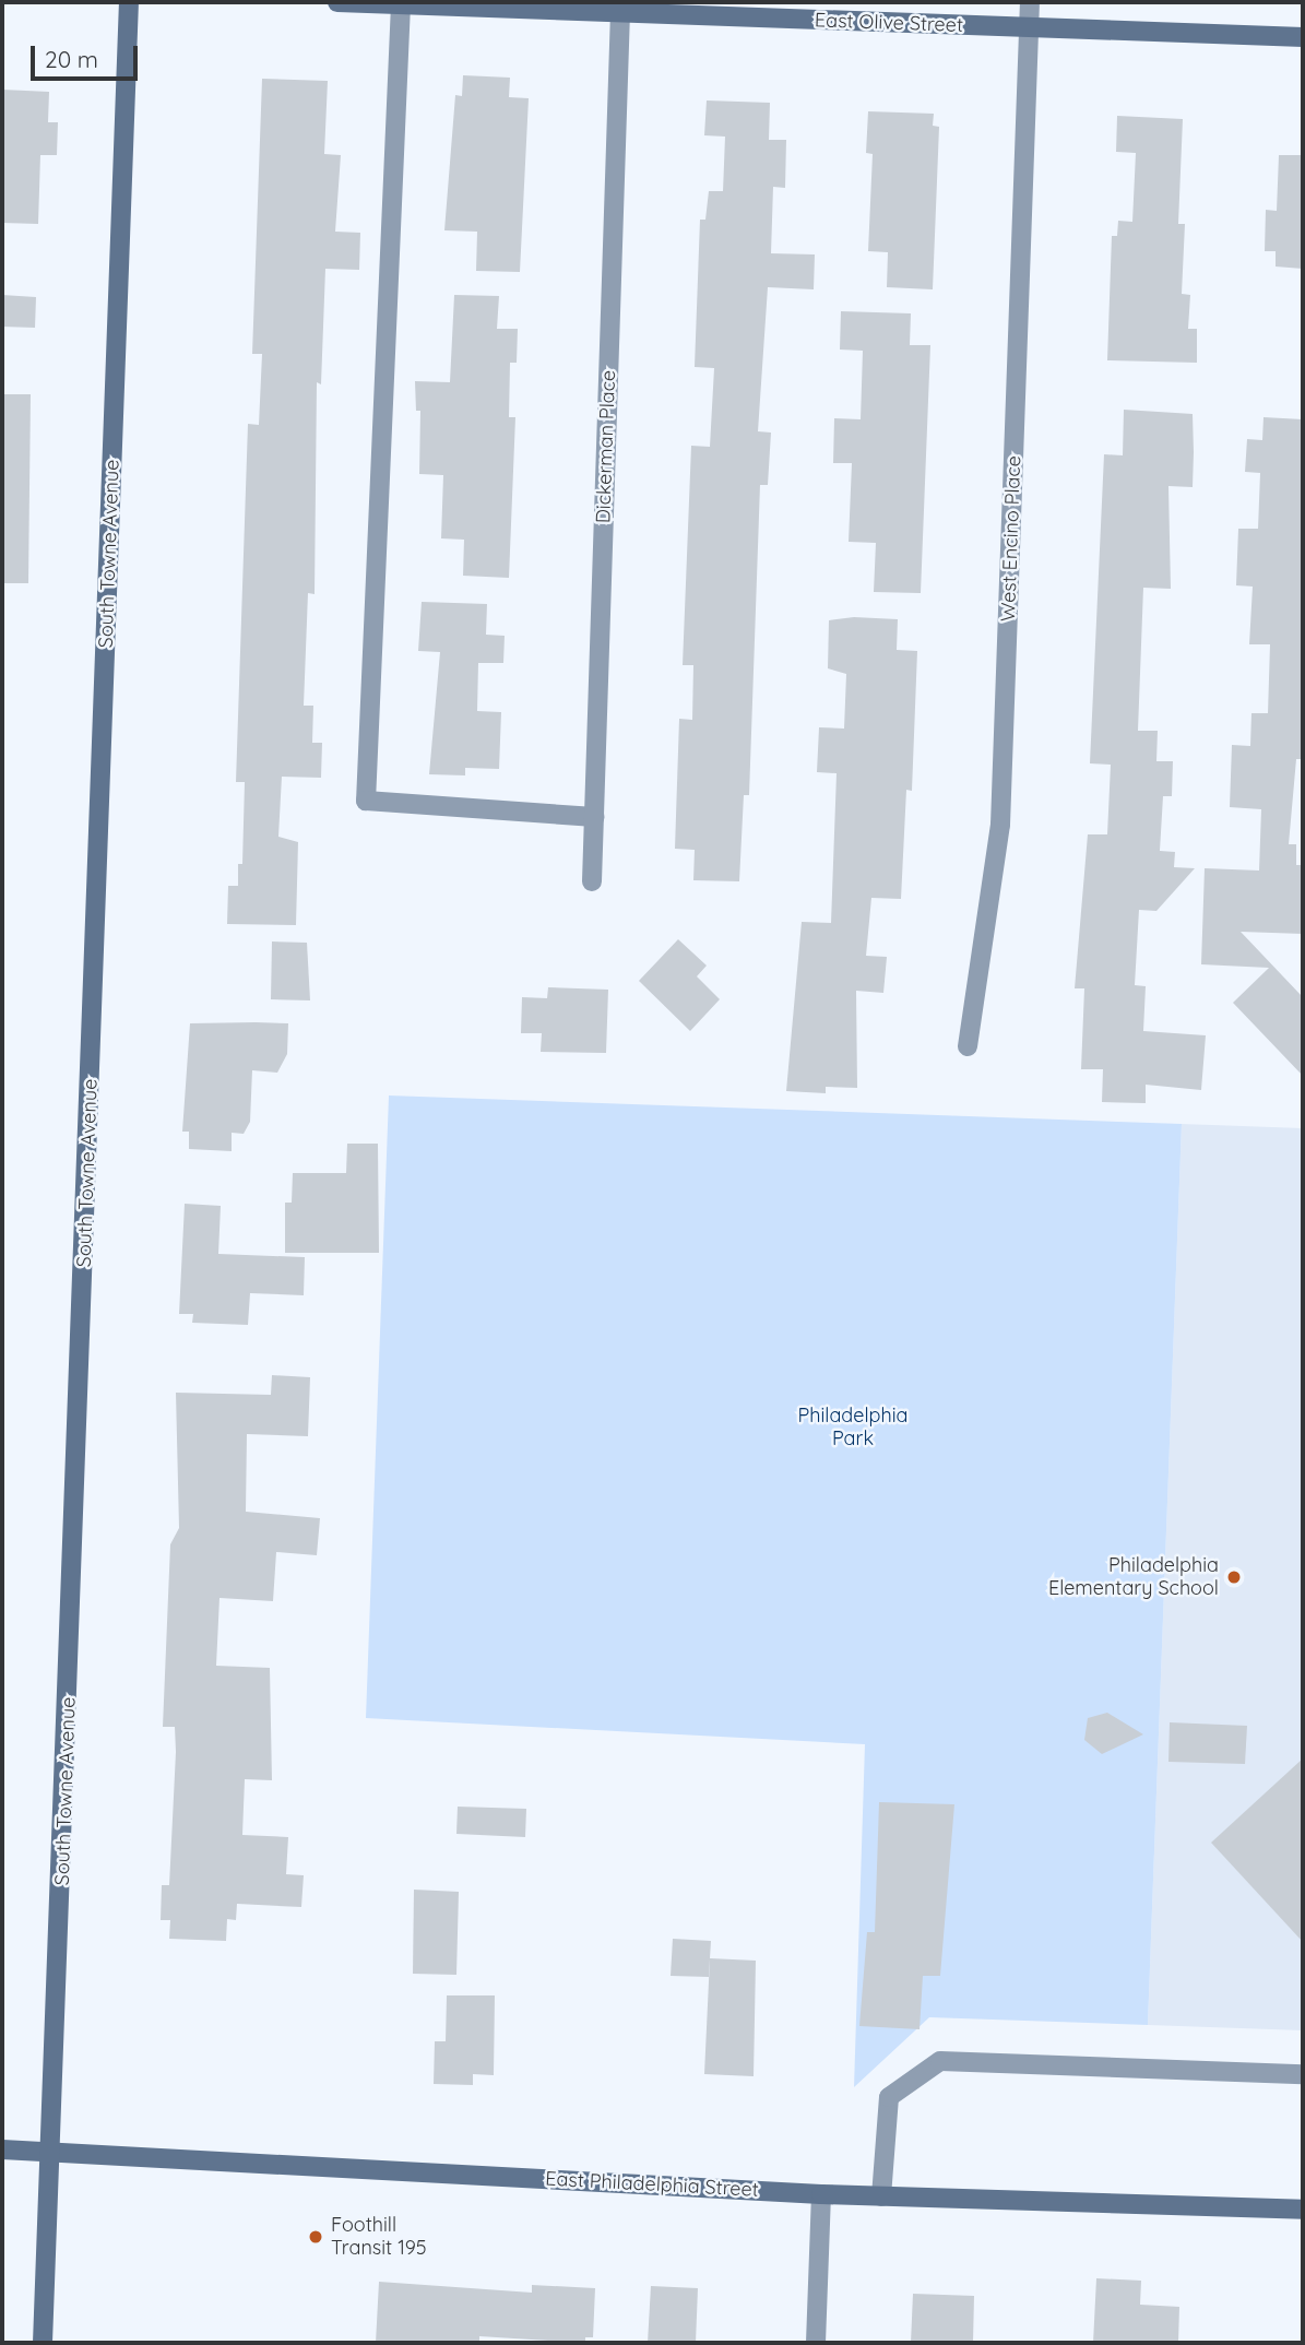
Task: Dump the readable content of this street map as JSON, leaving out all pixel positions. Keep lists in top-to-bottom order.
{
  "streets": {
    "street": [
      "East Olive Street",
      "Dickerman Place",
      "West Encino Place",
      "South Towne Avenue",
      "East Philadelphia Street"
    ]
  },
  "crossings": [
    ["East Olive Street", "Dickerman Place"],
    ["East Olive Street", "West Encino Place"],
    ["South Towne Avenue", "East Philadelphia Street"]
  ],
  "parks": ["Philadelphia Park"],
  "places": ["Philadelphia Elementary School", "Foothill Transit 195"],
  "scale_bar": "20 m"
}
